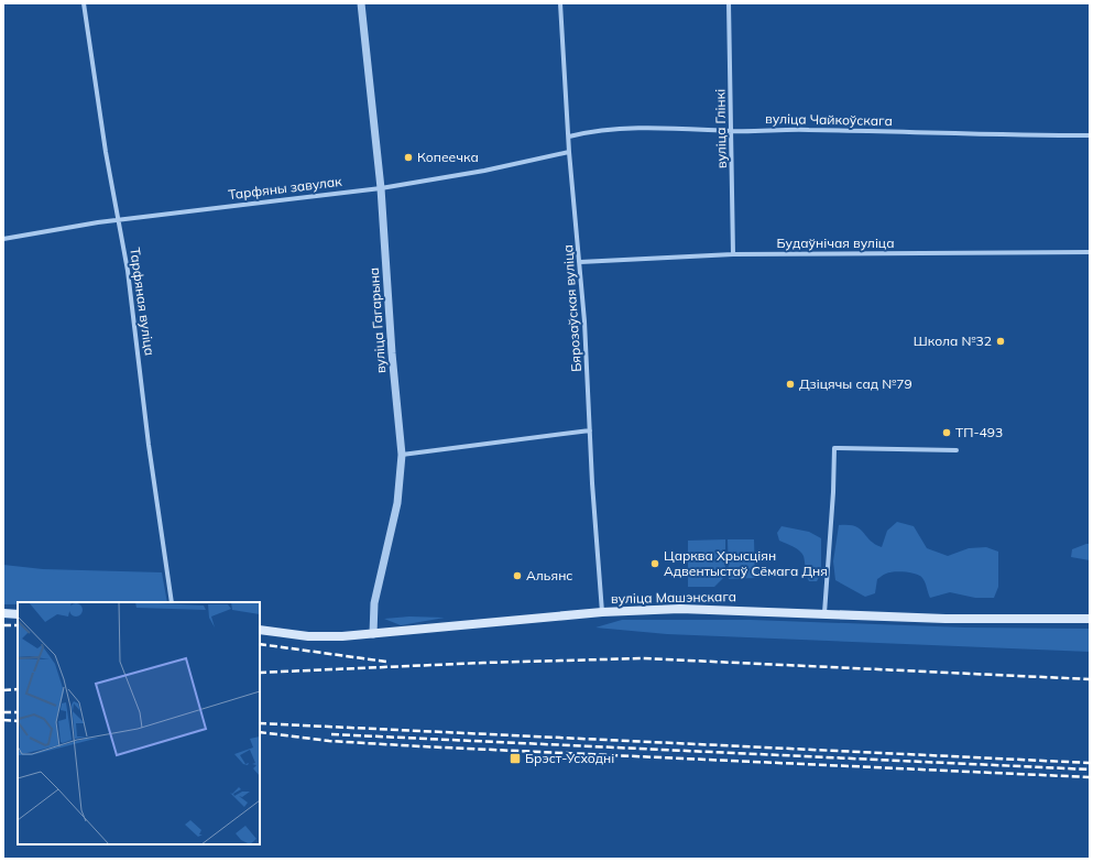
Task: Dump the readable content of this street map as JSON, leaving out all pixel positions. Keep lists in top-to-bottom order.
{
  "streets": {
    "main road": ["вуліца Машэнскага"],
    "street": [
      "вуліца Чайкоўскага",
      "вуліца Глінкі",
      "Тарфяны завулак",
      "Будаўнічая вуліца",
      "Тарфяная вуліца",
      "Бярозаўская вуліца",
      "вуліца Гагарына"
    ]
  },
  "crossings": [
    ["вуліца Чайкоўскага", "вуліца Глінкі"],
    ["вуліца Чайкоўскага", "Бярозаўская вуліца"],
    ["вуліца Глінкі", "Будаўнічая вуліца"],
    ["Тарфяны завулак", "Тарфяная вуліца"],
    ["Тарфяны завулак", "Бярозаўская вуліца"],
    ["Тарфяны завулак", "вуліца Гагарына"],
    ["Будаўнічая вуліца", "Бярозаўская вуліца"],
    ["Бярозаўская вуліца", "вуліца Машэнскага"],
    ["вуліца Гагарына", "вуліца Машэнскага"]
  ],
  "places": {
    "other": [
      "Копеечка",
      "Школа №32",
      "Дзіцячы сад №79",
      "ТП-493",
      "Царква Хрысціян Адвентыстаў Сёмага Дня",
      "Альянс"
    ],
    "transit": ["Брэст-Усходні"]
  }
}
